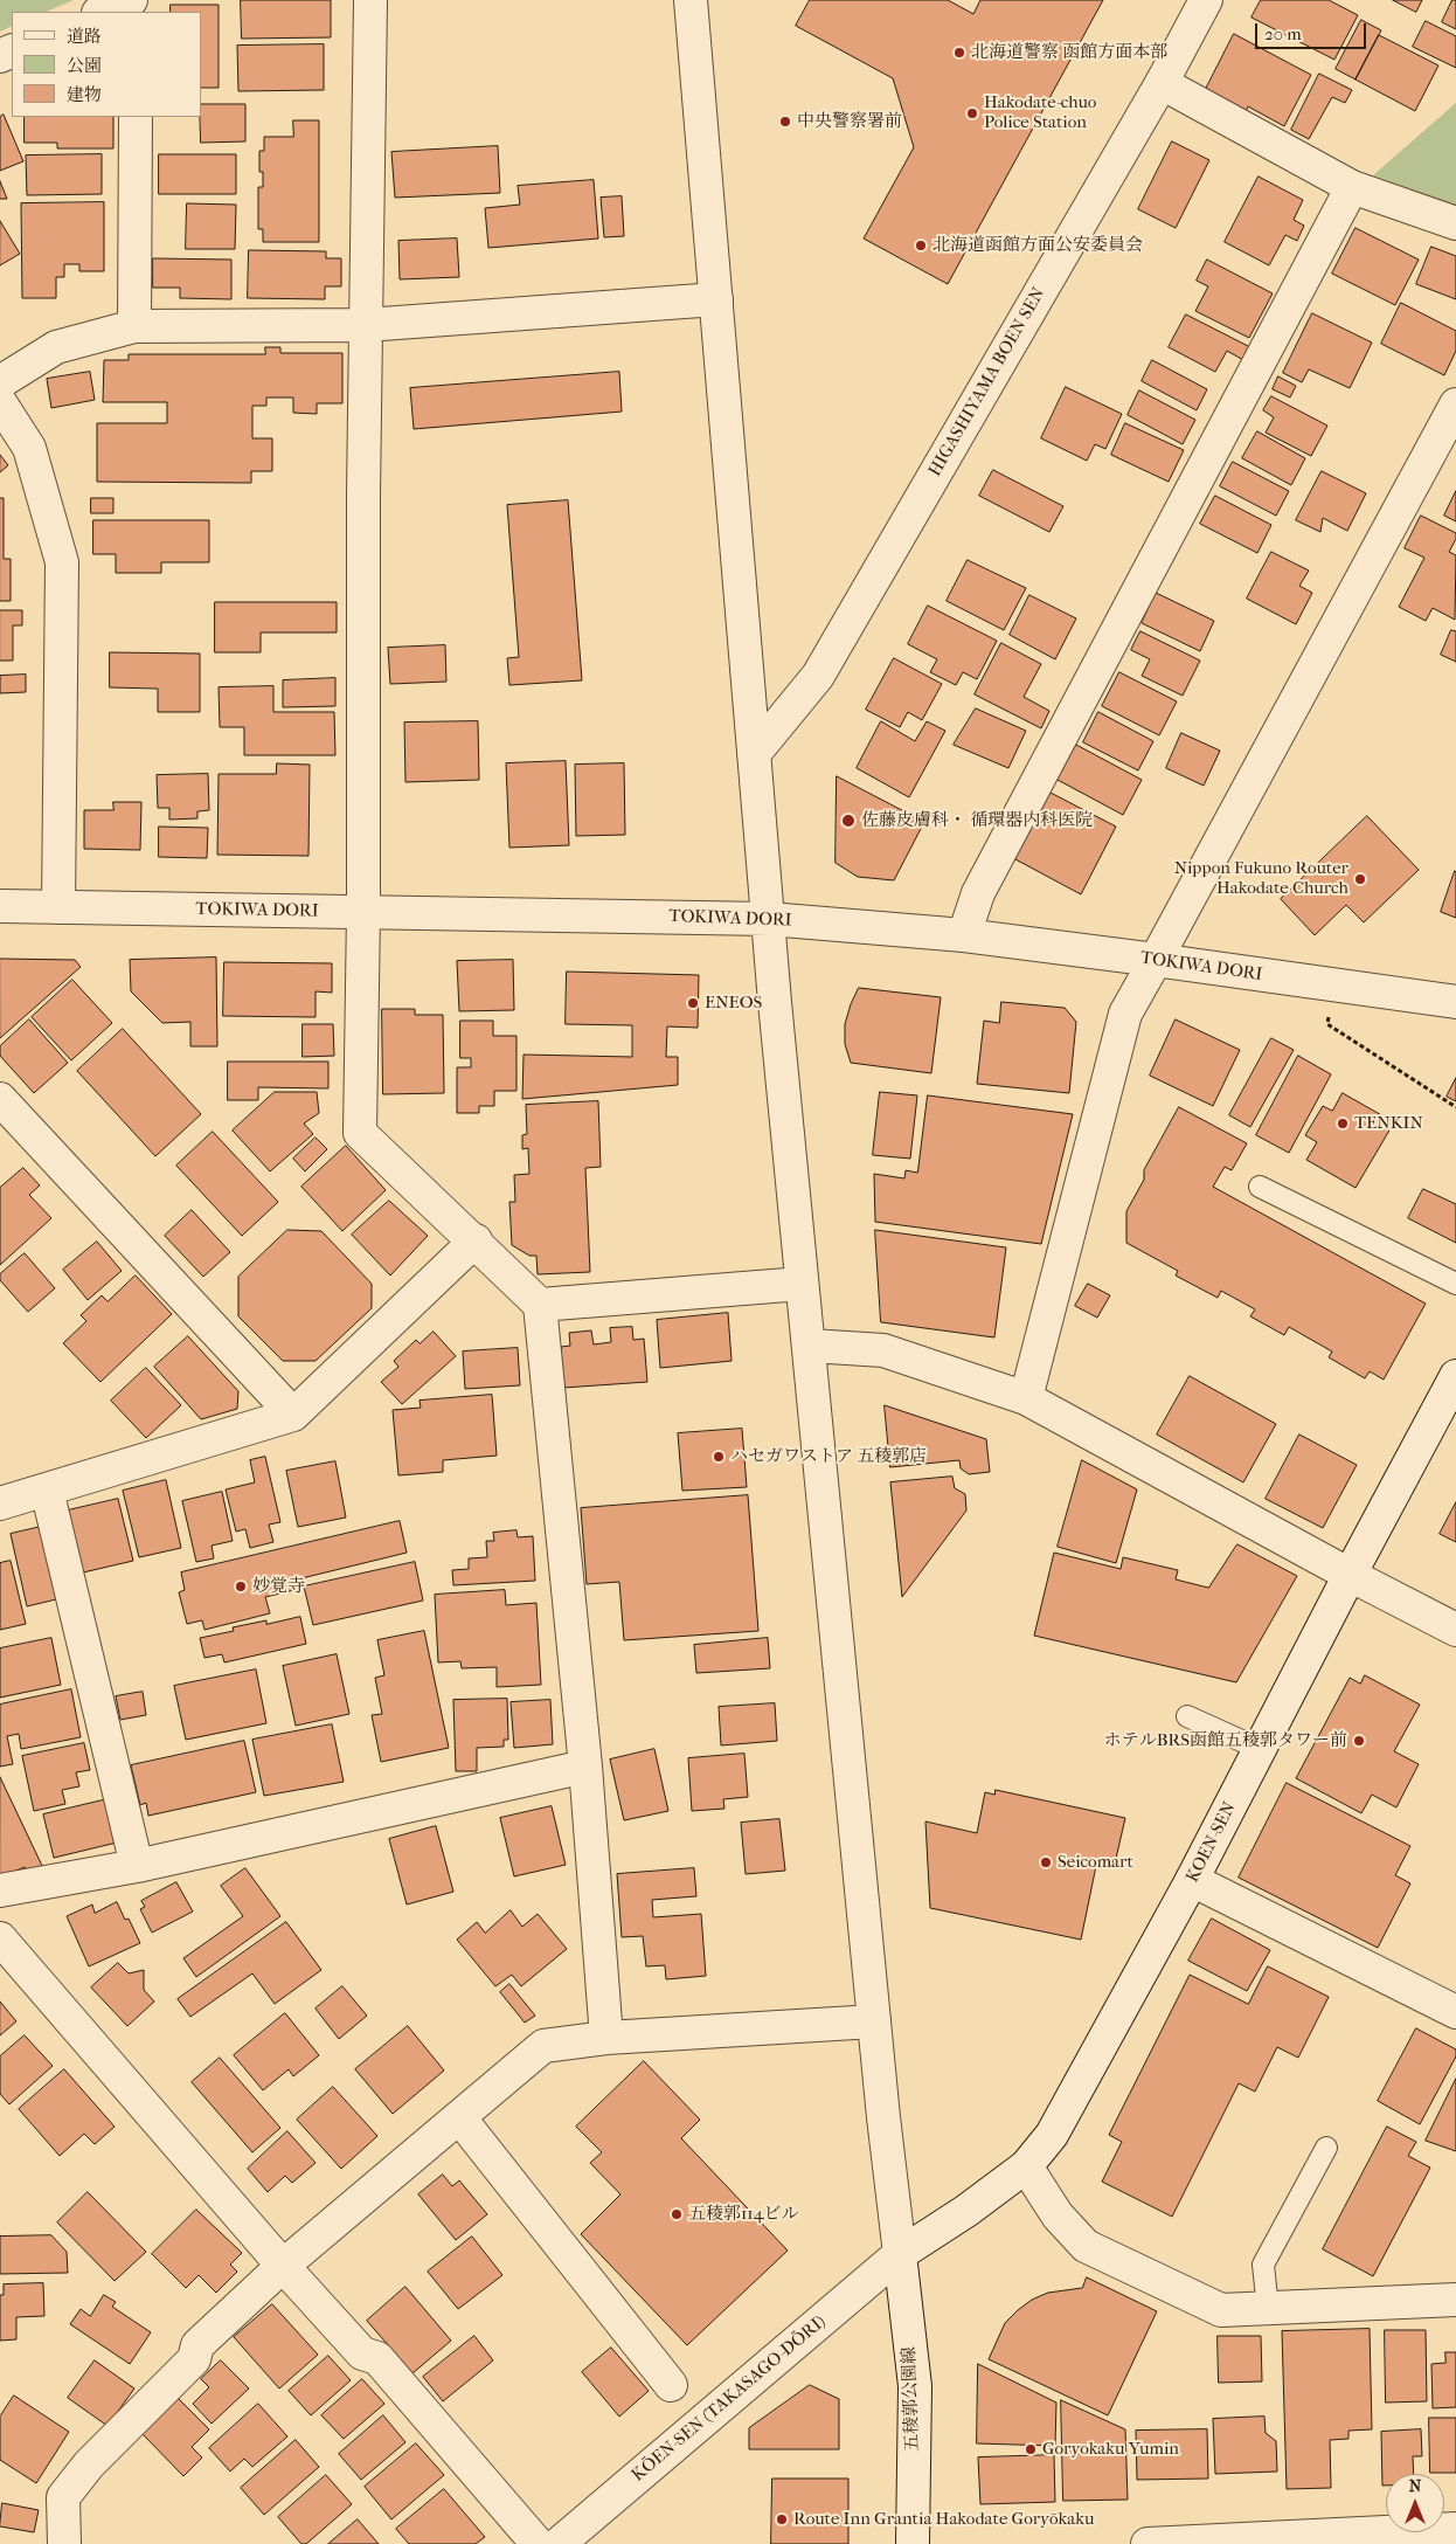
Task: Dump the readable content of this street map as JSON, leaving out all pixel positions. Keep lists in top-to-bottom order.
{
  "streets": {
    "street": [
      "HIGASHIYAMA BOEN SEN",
      "TOKIWA DORI",
      "KOEN-SEN",
      "KŌEN-SEN (TAKASAGO-DŌRI)",
      "五稜郭公園線"
    ]
  },
  "crossings": [
    ["HIGASHIYAMA BOEN SEN", "五稜郭公園線"],
    ["TOKIWA DORI", "五稜郭公園線"],
    ["KOEN-SEN", "KŌEN-SEN (TAKASAGO-DŌRI)"],
    ["KOEN-SEN", "五稜郭公園線"],
    ["KŌEN-SEN (TAKASAGO-DŌRI)", "五稜郭公園線"]
  ],
  "places": [
    "北海道警察 函館方面本部",
    "Hakodate-chuo Police Station",
    "中央警察署前",
    "北海道函館方面公安委員会",
    "佐藤皮膚科・ 循環器内科医院",
    "Nippon Fukuno Router Hakodate Church",
    "ENEOS",
    "TENKIN",
    "ハセガワストア 五稜郭店",
    "妙覚寺",
    "ホテルBRS函館五稜郭タワー前",
    "Seicomart",
    "五稜郭114ビル",
    "Goryokaku Yumin",
    "Route Inn Grantia Hakodate Goryōkaku"
  ],
  "legend": ["道路", "公園", "建物"],
  "scale_bar": "20 m",
  "north": "top"
}
